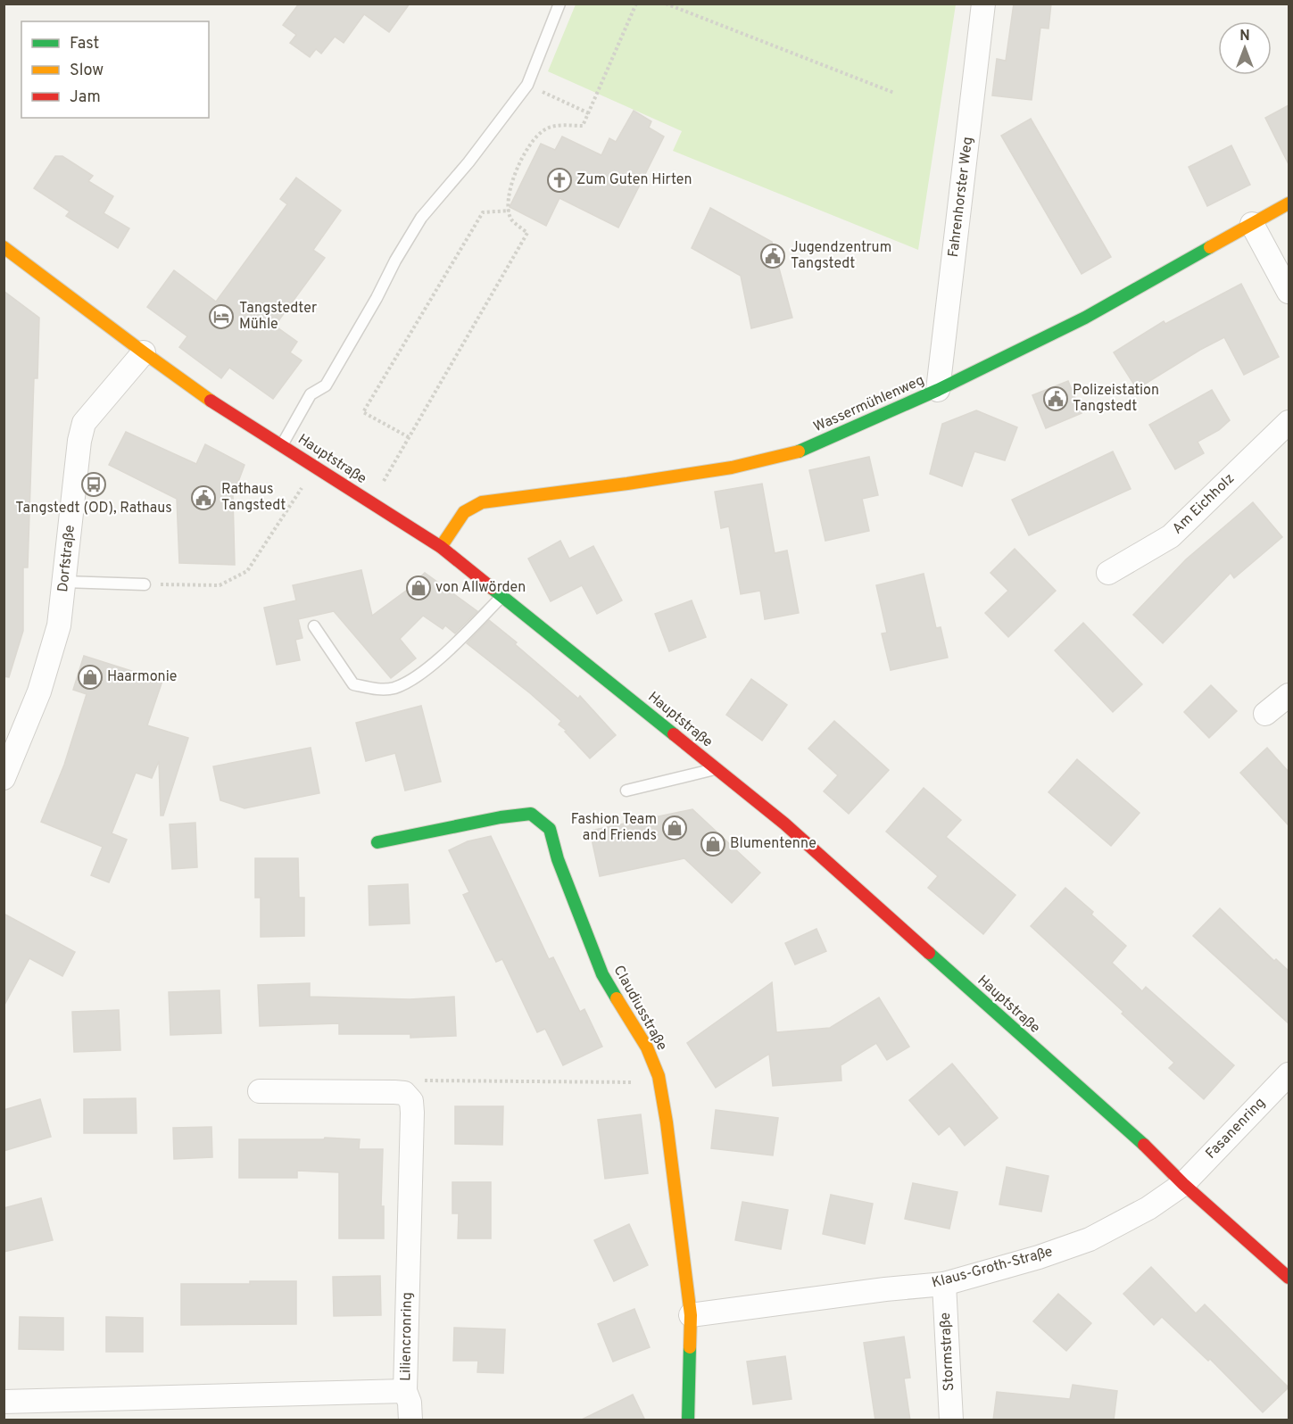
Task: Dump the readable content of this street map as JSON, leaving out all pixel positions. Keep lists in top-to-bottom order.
{
  "streets": {
    "street": [
      "Fahrenhorster Weg",
      "Wassermühlenweg",
      "Hauptstraße",
      "Am Eichholz",
      "Dorfstraße",
      "Claudiusstraße",
      "Fasanenring",
      "Klaus-Groth-Straße",
      "Liliencronring",
      "Stormstraße"
    ]
  },
  "crossings": [
    ["Fahrenhorster Weg", "Wassermühlenweg"],
    ["Wassermühlenweg", "Hauptstraße"],
    ["Hauptstraße", "Dorfstraße"],
    ["Hauptstraße", "Fasanenring"],
    ["Hauptstraße", "Klaus-Groth-Straße"],
    ["Claudiusstraße", "Klaus-Groth-Straße"],
    ["Fasanenring", "Klaus-Groth-Straße"],
    ["Klaus-Groth-Straße", "Stormstraße"]
  ],
  "places": {
    "church": ["Zum Guten Hirten"],
    "public building": ["Jugendzentrum Tangstedt", "Polizeistation Tangstedt", "Rathaus Tangstedt"],
    "hotel": ["Tangstedter Mühle"],
    "bus stop": ["Tangstedt (OD), Rathaus"],
    "shop": [
      "von Allwörden",
      "Haarmonie",
      "Fashion Team and Friends",
      "Blumentenne"
    ]
  },
  "legend": ["Fast", "Slow", "Jam"],
  "north": "top"
}
